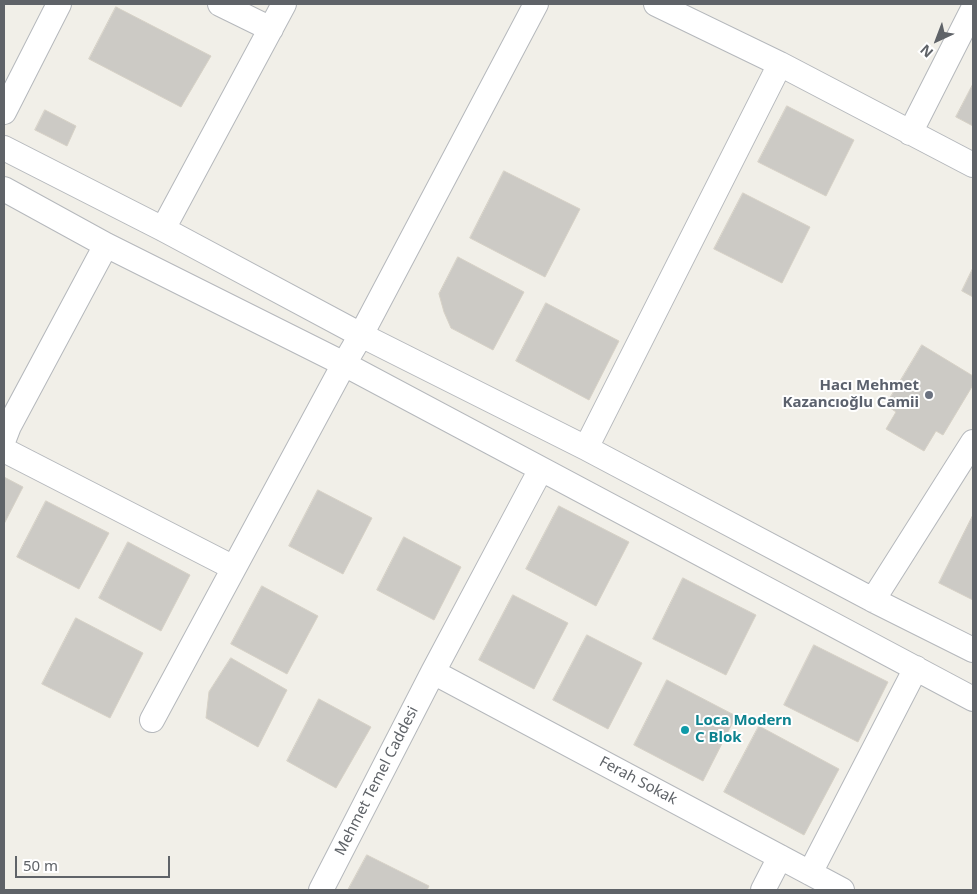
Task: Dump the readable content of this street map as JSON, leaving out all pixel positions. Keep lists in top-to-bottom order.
{
  "streets": {
    "street": ["Mehmet Temel Caddesi", "Ferah Sokak"]
  },
  "crossings": [
    ["Mehmet Temel Caddesi", "Ferah Sokak"]
  ],
  "places": ["Hacı Mehmet Kazancıoğlu Camii", "Loca Modern C Blok"],
  "scale_bar": "50 m",
  "north": "bottom left"
}
